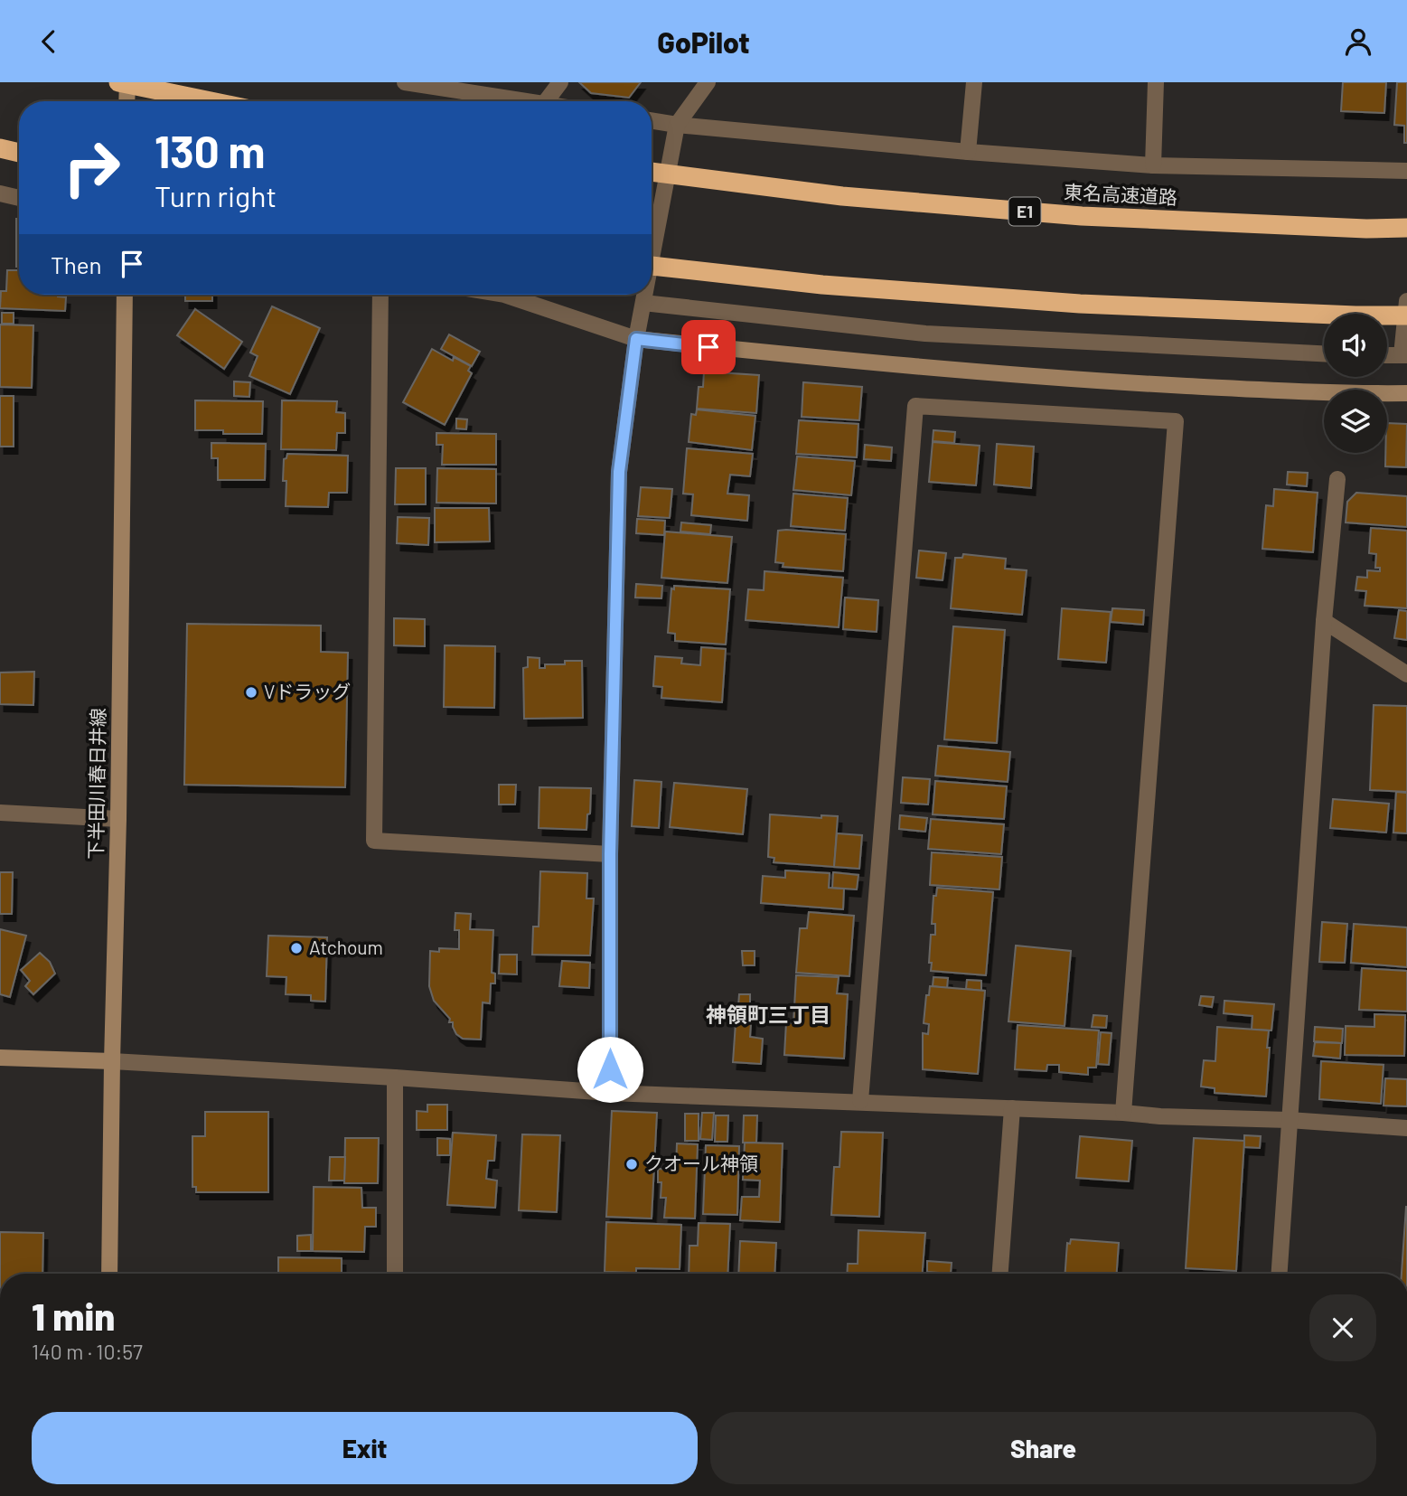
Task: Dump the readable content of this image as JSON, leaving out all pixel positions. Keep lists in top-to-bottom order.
{
  "streets": {
    "highway": ["東名高速道路", "E1"],
    "main road": ["下半田川春日井線"]
  },
  "districts": ["神領町三丁目"],
  "places": ["Vドラッグ", "Atchoum", "クオール神領"],
  "page": {
    "header": "GoPilot",
    "turn": ["130 m", "Turn right"],
    "then": "Then",
    "heading": ["1 min", "140 m · 10:57"],
    "buttons": ["Exit", "Share"]
  }
}
